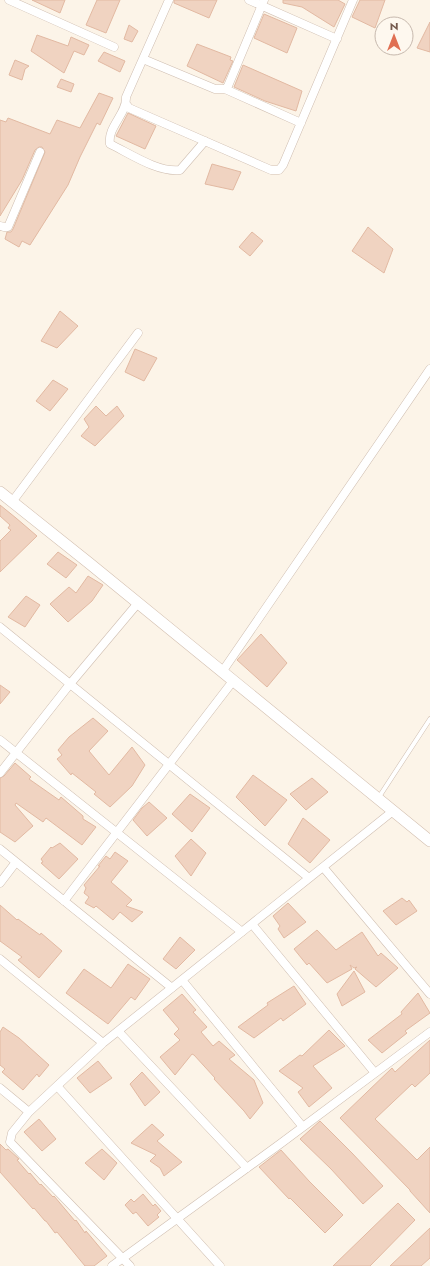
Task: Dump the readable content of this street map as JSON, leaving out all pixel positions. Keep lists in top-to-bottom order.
{
  "north": "top"
}
